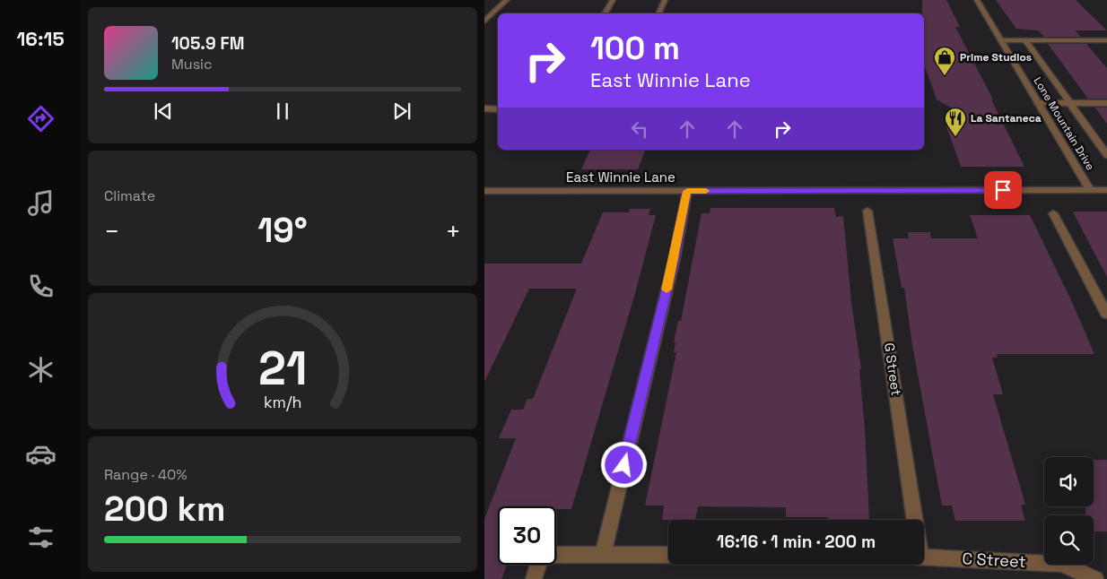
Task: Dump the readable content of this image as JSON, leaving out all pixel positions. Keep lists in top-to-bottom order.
{
  "streets": {
    "street": [
      "Lone Mountain Drive",
      "East Winnie Lane",
      "G Street",
      "C Street"
    ]
  },
  "crossings": [
    ["Lone Mountain Drive", "East Winnie Lane"]
  ],
  "places": {
    "shop": ["Prime Studios"],
    "restaurant": ["La Santaneca"]
  },
  "page": {
    "tabs": "16:15",
    "turn": ["100 m", "East Winnie Lane"],
    "song": ["105.9 FM", "Music"],
    "tile": [
      "Climate",
      ["Range · 40%", "200 km"]
    ],
    "heat": ["−", "19°", "+"],
    "limit": "30",
    "trip": "16:16 · 1 min · 200 m",
    "gauge": ["21", "km/h"]
  }
}
